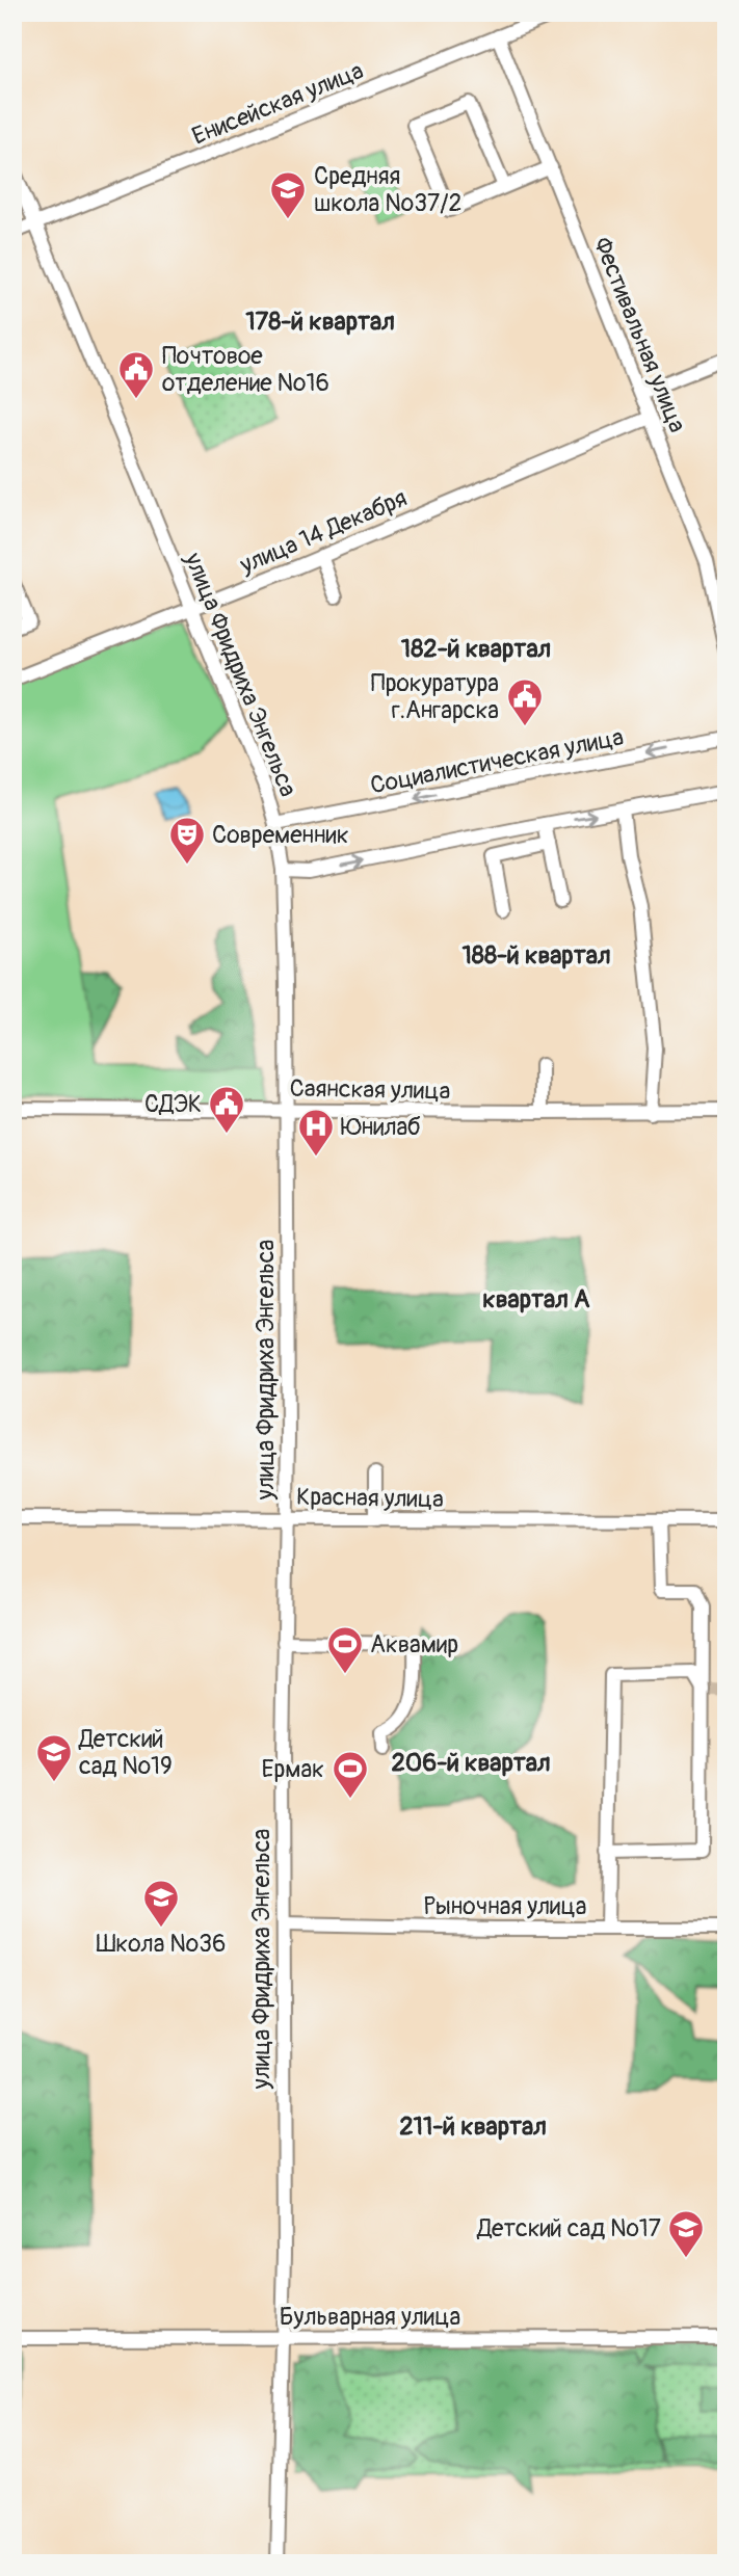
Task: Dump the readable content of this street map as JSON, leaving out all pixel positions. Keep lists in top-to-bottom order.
{
  "streets": {
    "street": [
      "Енисейская улица",
      "Фестивальная улица",
      "улица 14 Декабря",
      "улица Фридриха Энгельса",
      "Социалистическая улица",
      "Саянская улица",
      "Красная улица",
      "Рыночная улица",
      "Бульварная улица"
    ]
  },
  "crossings": [
    ["Енисейская улица", "Фестивальная улица"],
    ["Енисейская улица", "улица Фридриха Энгельса"],
    ["Фестивальная улица", "улица 14 Декабря"],
    ["улица 14 Декабря", "улица Фридриха Энгельса"],
    ["улица Фридриха Энгельса", "Социалистическая улица"],
    ["улица Фридриха Энгельса", "Саянская улица"],
    ["улица Фридриха Энгельса", "Красная улица"],
    ["улица Фридриха Энгельса", "Рыночная улица"],
    ["улица Фридриха Энгельса", "Бульварная улица"]
  ],
  "districts": [
    "178-й квартал",
    "182-й квартал",
    "188-й квартал",
    "квартал А",
    "206-й квартал",
    "211-й квартал"
  ],
  "places": {
    "school or university": [
      "Средняя школа №37/2",
      "Детский сад №19",
      "Школа №36",
      "Детский сад №17"
    ],
    "public building": ["Почтовое отделение №16", "Прокуратура г.Ангарска", "СДЭК"],
    "theatre": ["Современник"],
    "hospital": ["Юнилаб"],
    "sports": ["Аквамир", "Ермак"]
  }
}
